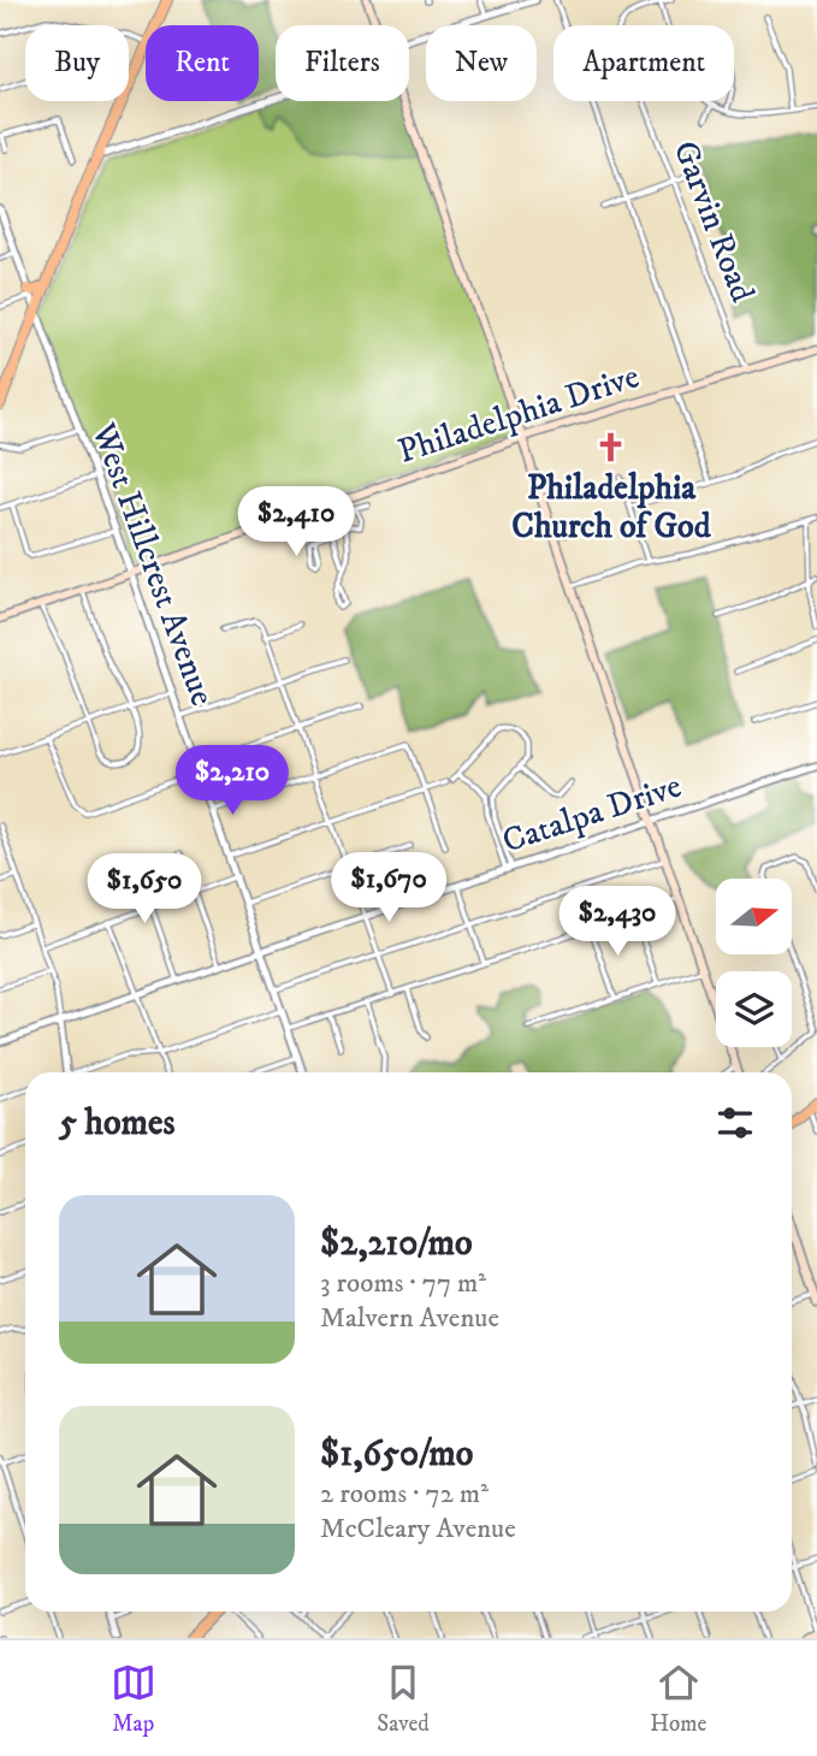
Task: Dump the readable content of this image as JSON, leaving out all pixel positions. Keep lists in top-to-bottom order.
{
  "streets": {
    "main road": ["Philadelphia Drive"],
    "street": ["Garvin Road", "West Hillcrest Avenue", "Catalpa Drive"]
  },
  "crossings": [
    ["Garvin Road", "Philadelphia Drive"],
    ["Philadelphia Drive", "West Hillcrest Avenue"],
    ["West Hillcrest Avenue", "Catalpa Drive"]
  ],
  "places": {
    "church": ["Philadelphia Church of God"]
  },
  "north": "right",
  "page": {
    "chip": [
      "Buy",
      "Rent",
      "Filters",
      "New",
      "Apartment"
    ],
    "price": [
      "$2,410",
      "$2,210",
      "$1,670",
      "$1,650",
      "$2,430"
    ],
    "heading": "5 homes",
    "list": [
      {
        "name": "$2,210/mo",
        "note": "3 rooms · 77 m² · Malvern Avenue"
      },
      {
        "name": "$1,650/mo",
        "note": "2 rooms · 72 m² · McCleary Avenue"
      }
    ],
    "tabs": ["Map", "Saved", "Home"]
  }
}
